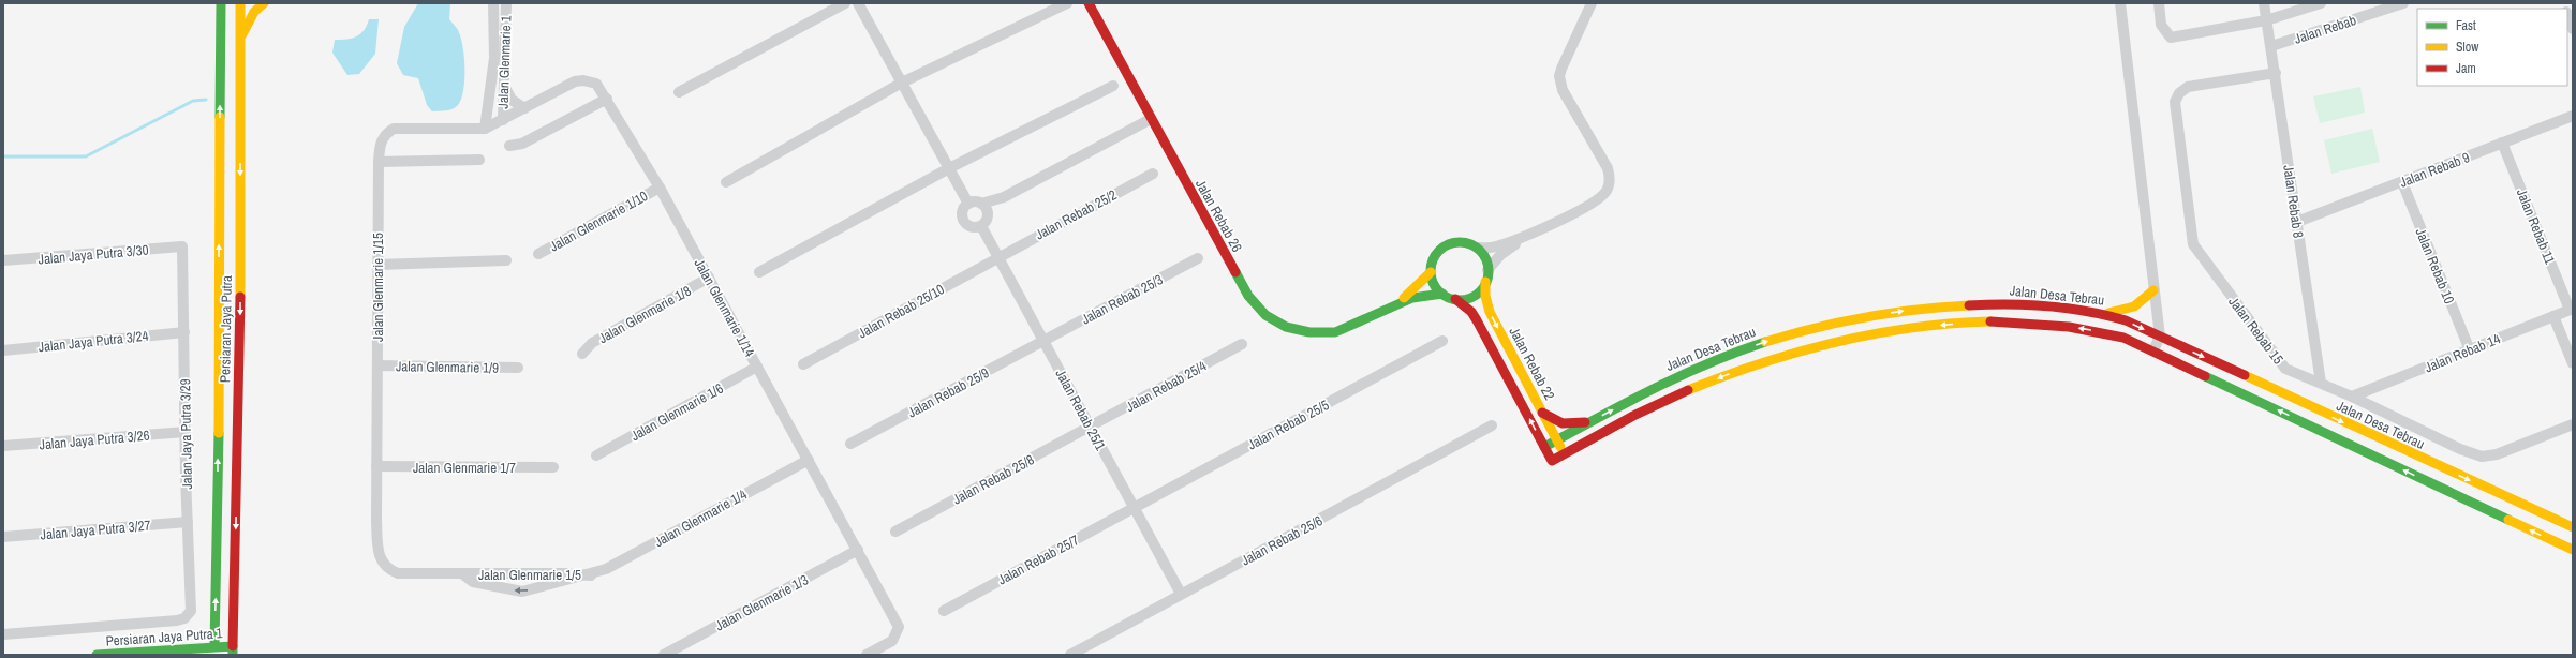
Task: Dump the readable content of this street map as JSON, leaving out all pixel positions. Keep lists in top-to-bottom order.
{
  "streets": {
    "street": [
      "Jalan Rebab",
      "Jalan Glenmarie 1",
      "Jalan Rebab 9",
      "Jalan Rebab 8",
      "Jalan Rebab 25/2",
      "Jalan Rebab 26",
      "Jalan Glenmarie 1/10",
      "Jalan Rebab 11",
      "Jalan Jaya Putra 3/30",
      "Jalan Rebab 10",
      "Jalan Glenmarie 1/15",
      "Jalan Desa Tebrau",
      "Jalan Rebab 25/3",
      "Jalan Glenmarie 1/14",
      "Jalan Rebab 25/10",
      "Jalan Glenmarie 1/8",
      "Persiaran Jaya Putra",
      "Jalan Rebab 15",
      "Jalan Jaya Putra 3/24",
      "Jalan Rebab 14",
      "Jalan Rebab 22",
      "Jalan Glenmarie 1/9",
      "Jalan Rebab 25/4",
      "Jalan Rebab 25/9",
      "Jalan Rebab 25/1",
      "Jalan Glenmarie 1/6",
      "Jalan Rebab 25/5",
      "Jalan Jaya Putra 3/29",
      "Jalan Jaya Putra 3/26",
      "Jalan Glenmarie 1/7",
      "Jalan Rebab 25/8",
      "Jalan Glenmarie 1/4",
      "Jalan Jaya Putra 3/27",
      "Jalan Rebab 25/6",
      "Jalan Rebab 25/7",
      "Jalan Glenmarie 1/5",
      "Jalan Glenmarie 1/3",
      "Persiaran Jaya Putra 1"
    ]
  },
  "crossings": [
    ["Jalan Rebab", "Jalan Rebab 8"],
    ["Jalan Glenmarie 1", "Jalan Glenmarie 1/15"],
    ["Jalan Glenmarie 1", "Jalan Glenmarie 1/14"],
    ["Jalan Rebab 9", "Jalan Rebab 8"],
    ["Jalan Rebab 9", "Jalan Rebab 11"],
    ["Jalan Rebab 9", "Jalan Rebab 10"],
    ["Jalan Rebab 8", "Jalan Rebab 15"],
    ["Jalan Rebab 25/2", "Jalan Rebab 25/10"],
    ["Jalan Rebab 25/2", "Jalan Rebab 25/1"],
    ["Jalan Rebab 26", "Jalan Rebab 22"],
    ["Jalan Glenmarie 1/10", "Jalan Glenmarie 1/14"],
    ["Jalan Rebab 11", "Jalan Rebab 14"],
    ["Jalan Jaya Putra 3/30", "Jalan Jaya Putra 3/29"],
    ["Jalan Rebab 10", "Jalan Rebab 14"],
    ["Jalan Glenmarie 1/15", "Jalan Glenmarie 1/14"],
    ["Jalan Glenmarie 1/15", "Jalan Glenmarie 1/9"],
    ["Jalan Glenmarie 1/15", "Jalan Glenmarie 1/7"],
    ["Jalan Glenmarie 1/15", "Jalan Glenmarie 1/5"],
    ["Jalan Desa Tebrau", "Jalan Rebab 22"],
    ["Jalan Rebab 25/3", "Jalan Rebab 25/9"],
    ["Jalan Rebab 25/3", "Jalan Rebab 25/1"],
    ["Jalan Glenmarie 1/14", "Jalan Glenmarie 1/8"],
    ["Jalan Glenmarie 1/14", "Jalan Glenmarie 1/6"],
    ["Jalan Glenmarie 1/14", "Jalan Glenmarie 1/4"],
    ["Jalan Glenmarie 1/14", "Jalan Glenmarie 1/3"],
    ["Jalan Rebab 25/10", "Jalan Rebab 25/1"],
    ["Persiaran Jaya Putra", "Persiaran Jaya Putra 1"],
    ["Jalan Rebab 15", "Jalan Rebab 14"],
    ["Jalan Jaya Putra 3/24", "Jalan Jaya Putra 3/29"],
    ["Jalan Rebab 25/4", "Jalan Rebab 25/1"],
    ["Jalan Rebab 25/4", "Jalan Rebab 25/8"],
    ["Jalan Rebab 25/9", "Jalan Rebab 25/1"],
    ["Jalan Rebab 25/1", "Jalan Rebab 25/5"],
    ["Jalan Rebab 25/1", "Jalan Rebab 25/8"],
    ["Jalan Rebab 25/1", "Jalan Rebab 25/6"],
    ["Jalan Rebab 25/1", "Jalan Rebab 25/7"],
    ["Jalan Rebab 25/5", "Jalan Rebab 25/7"],
    ["Jalan Jaya Putra 3/29", "Jalan Jaya Putra 3/26"],
    ["Jalan Jaya Putra 3/29", "Jalan Jaya Putra 3/27"],
    ["Jalan Glenmarie 1/4", "Jalan Glenmarie 1/5"]
  ],
  "legend": ["Fast", "Slow", "Jam"]
}
